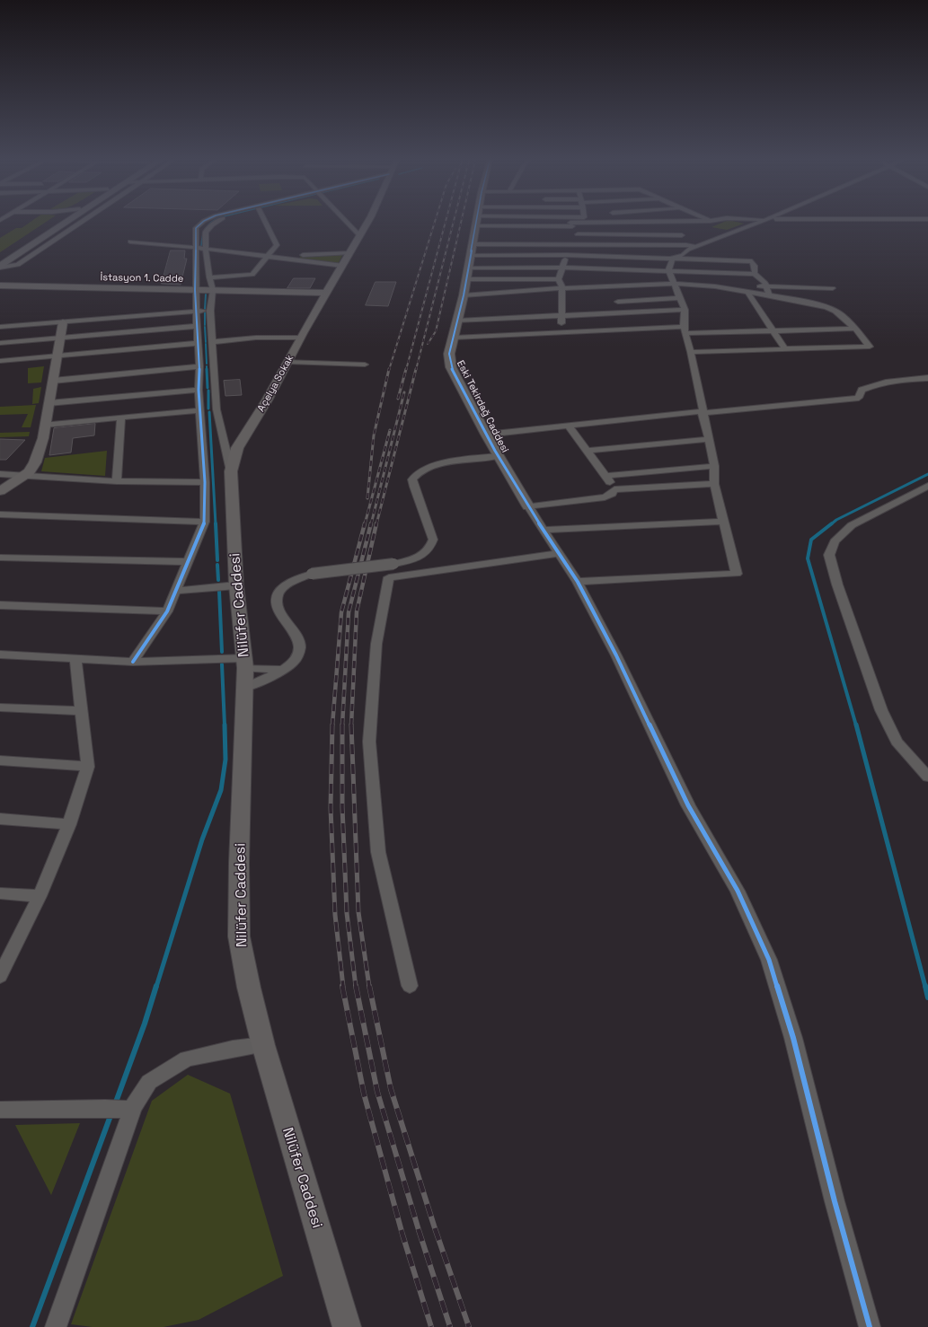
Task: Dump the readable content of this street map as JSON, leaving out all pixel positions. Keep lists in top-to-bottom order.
{
  "streets": {
    "main road": [
      "İstasyon 1. Cadde",
      "Açelya Sokak",
      "Eski Tekirdağ Caddesi",
      "Nilüfer Caddesi"
    ]
  },
  "crossings": [
    ["İstasyon 1. Cadde", "Açelya Sokak"],
    ["Açelya Sokak", "Nilüfer Caddesi"]
  ]
}
